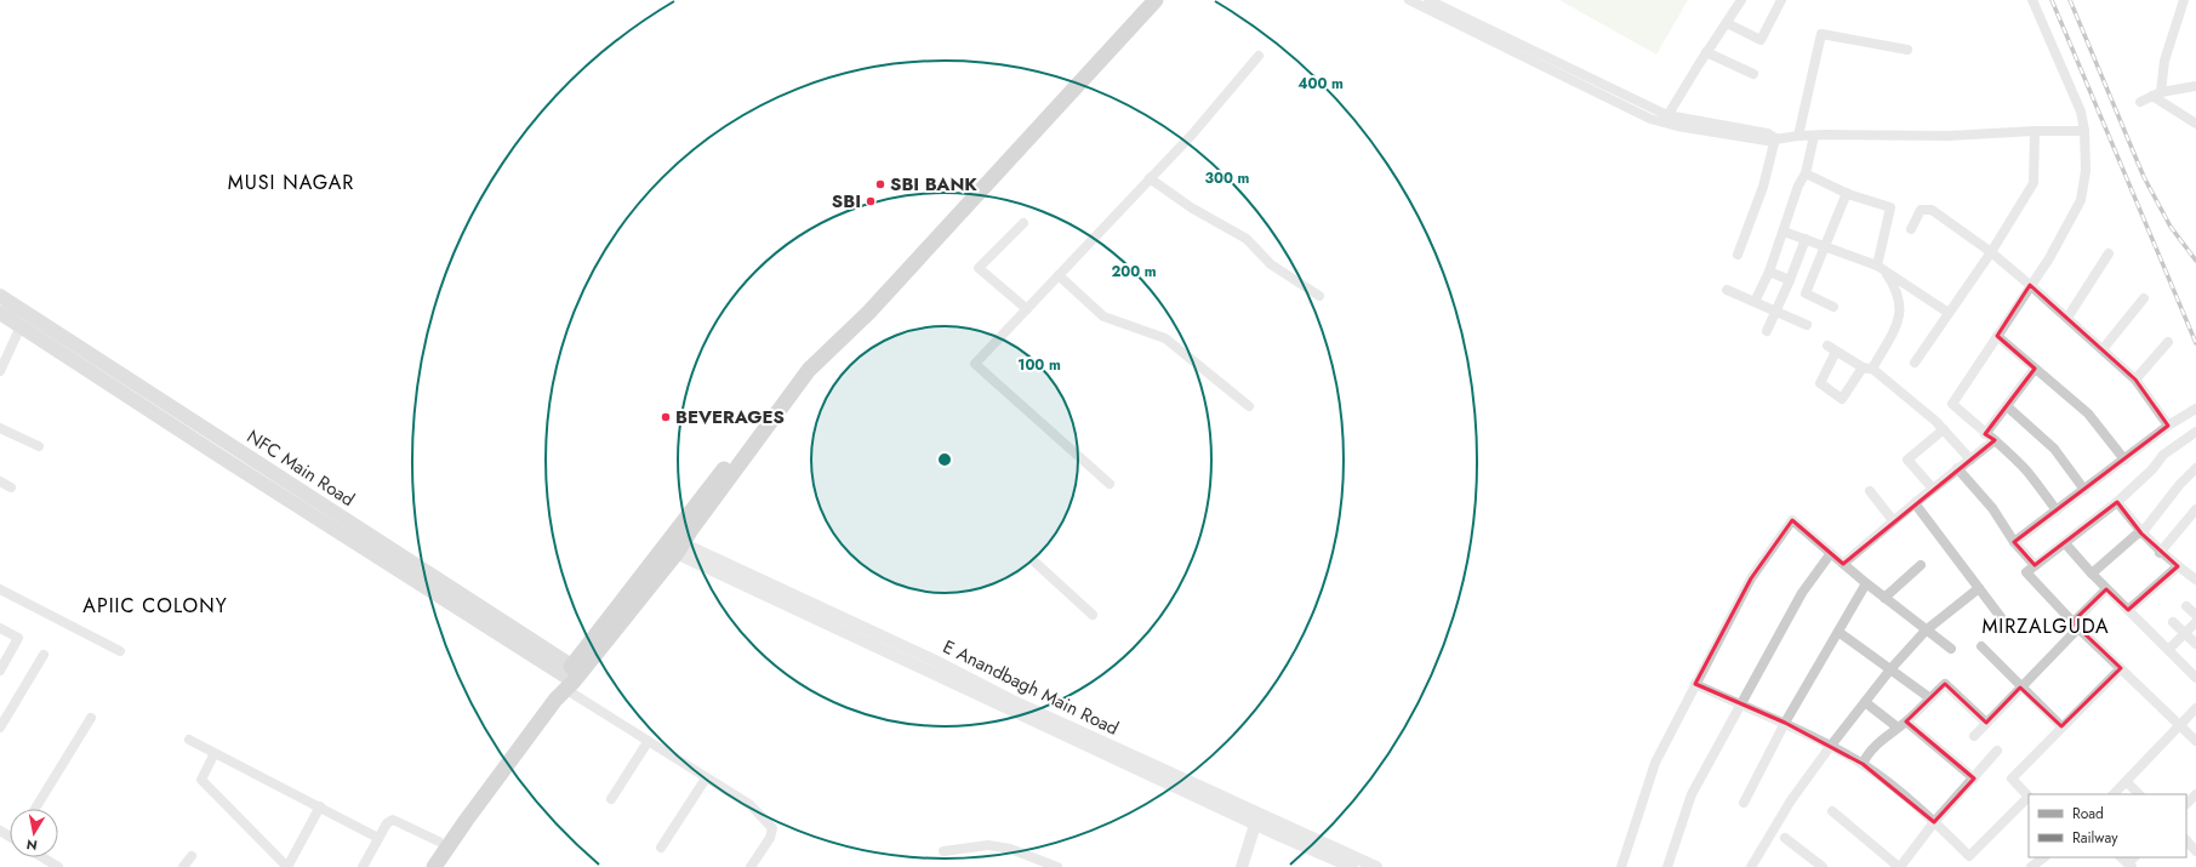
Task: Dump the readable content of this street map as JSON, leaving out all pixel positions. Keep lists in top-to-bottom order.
{
  "streets": {
    "main road": ["NFC Main Road"],
    "street": ["E Anandbagh Main Road"]
  },
  "districts": ["MUSI NAGAR", "APIIC COLONY", "MIRZALGUDA"],
  "places": ["SBI BANK", "SBI", "BEVERAGES"],
  "legend": ["Road", "Railway"],
  "north": "bottom",
  "rings": [
    "400 m",
    "300 m",
    "200 m",
    "100 m"
  ]
}
